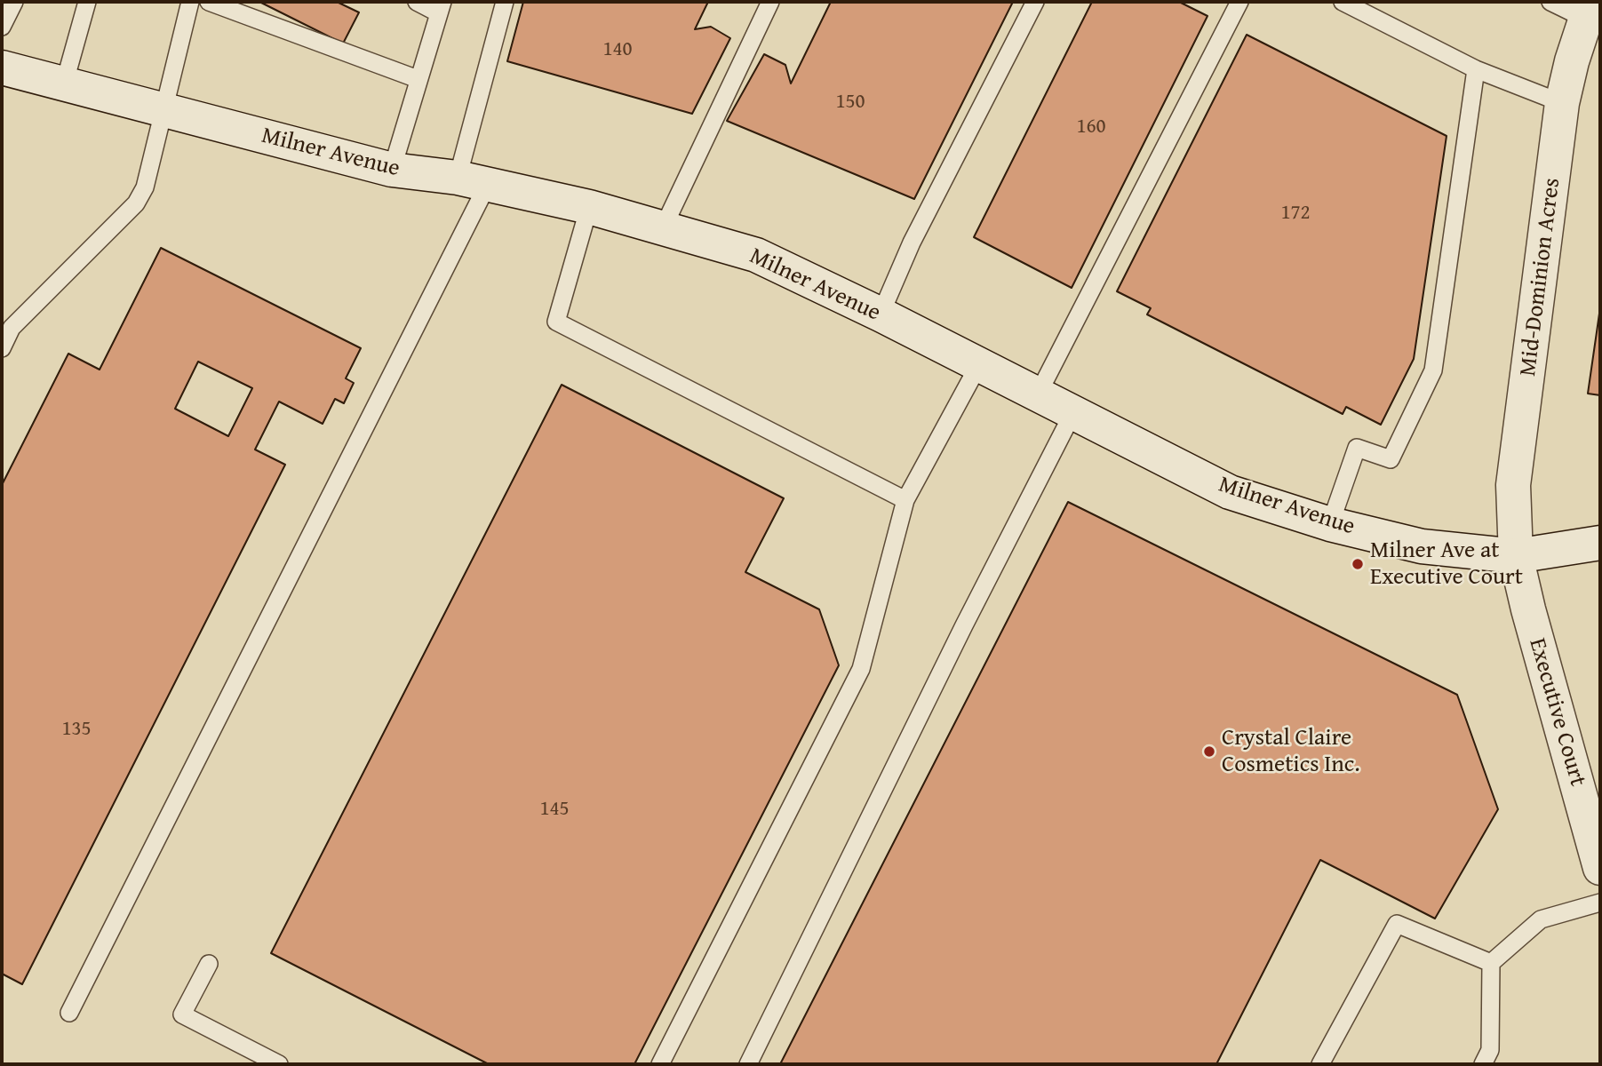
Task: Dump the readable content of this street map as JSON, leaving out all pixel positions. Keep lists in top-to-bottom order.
{
  "streets": {
    "main road": ["Milner Avenue", "Mid-Dominion Acres", "Executive Court"]
  },
  "crossings": [
    ["Milner Avenue", "Mid-Dominion Acres"],
    ["Milner Avenue", "Executive Court"],
    ["Mid-Dominion Acres", "Executive Court"]
  ],
  "places": ["Milner Ave at Executive Court", "Crystal Claire Cosmetics Inc."],
  "house_numbers": [
    "140",
    "150",
    "160",
    "172",
    "135",
    "145"
  ]
}
